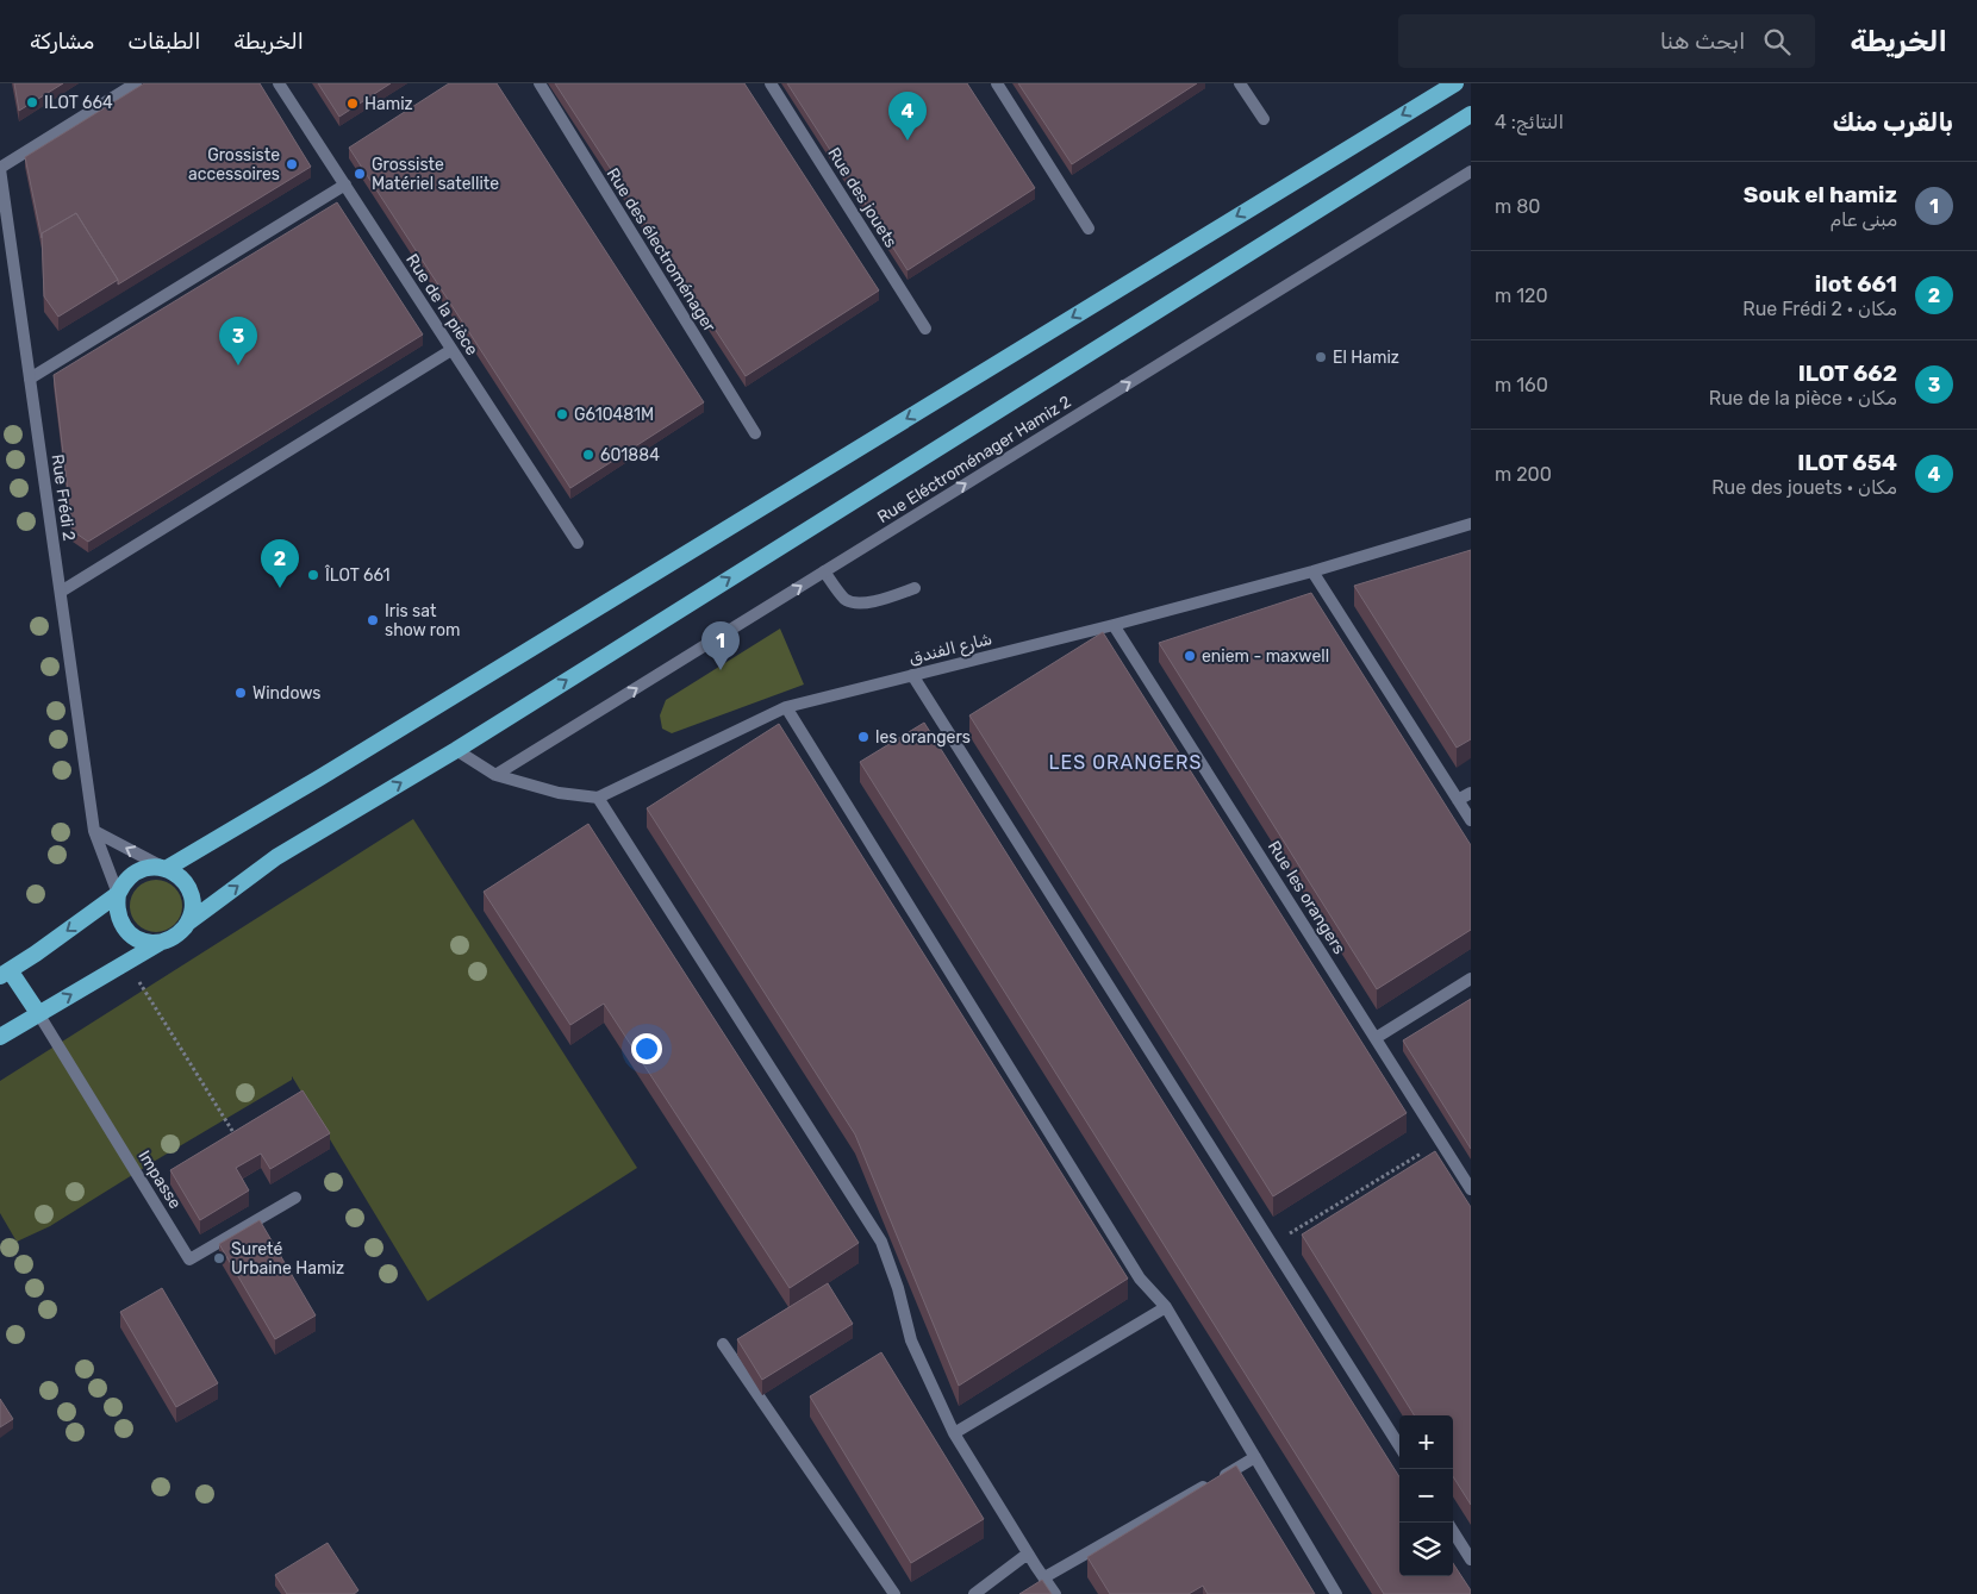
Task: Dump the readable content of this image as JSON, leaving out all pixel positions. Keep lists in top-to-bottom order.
{
  "streets": {
    "street": [
      "Rue des jouets",
      "Rue des électroménager",
      "Rue de la pièce",
      "Rue Eléctroménager Hamiz 2",
      "Rue Frédi 2",
      "شارع الفندق",
      "Rue les orangers",
      "Impasse"
    ]
  },
  "crossings": [
    ["شارع الفندق", "Rue les orangers"]
  ],
  "one_way": ["Rue Eléctroménager Hamiz 2"],
  "districts": ["LES ORANGERS"],
  "places": [
    "ILOT 664",
    "Hamiz",
    "Grossiste accessoires",
    "Grossiste Matériel satellite",
    "El Hamiz",
    "G610481M",
    "601884",
    "ÎLOT 661",
    "Iris sat show rom",
    "eniem - maxwell",
    "Windows",
    "les orangers",
    "Sureté Urbaine Hamiz"
  ],
  "page": {
    "header": "الخريطة",
    "search": "ابحث هنا",
    "nav": ["الخريطة", "الطبقات", "مشاركة"],
    "heading": ["بالقرب منك", "النتائج: 4"],
    "pins": [
      "4",
      "3",
      "2",
      "1"
    ],
    "list": [
      {
        "mark": "1",
        "name": "Souk el hamiz",
        "note": "مبنى عام",
        "value": "80 m"
      },
      {
        "mark": "2",
        "name": "ilot 661",
        "note": "مكان · Rue Frédi 2",
        "value": "120 m"
      },
      {
        "mark": "3",
        "name": "ILOT 662",
        "note": "مكان · Rue de la pièce",
        "value": "160 m"
      },
      {
        "mark": "4",
        "name": "ILOT 654",
        "note": "مكان · Rue des jouets",
        "value": "200 m"
      }
    ],
    "map_buttons": ["+", "−"]
  }
}
